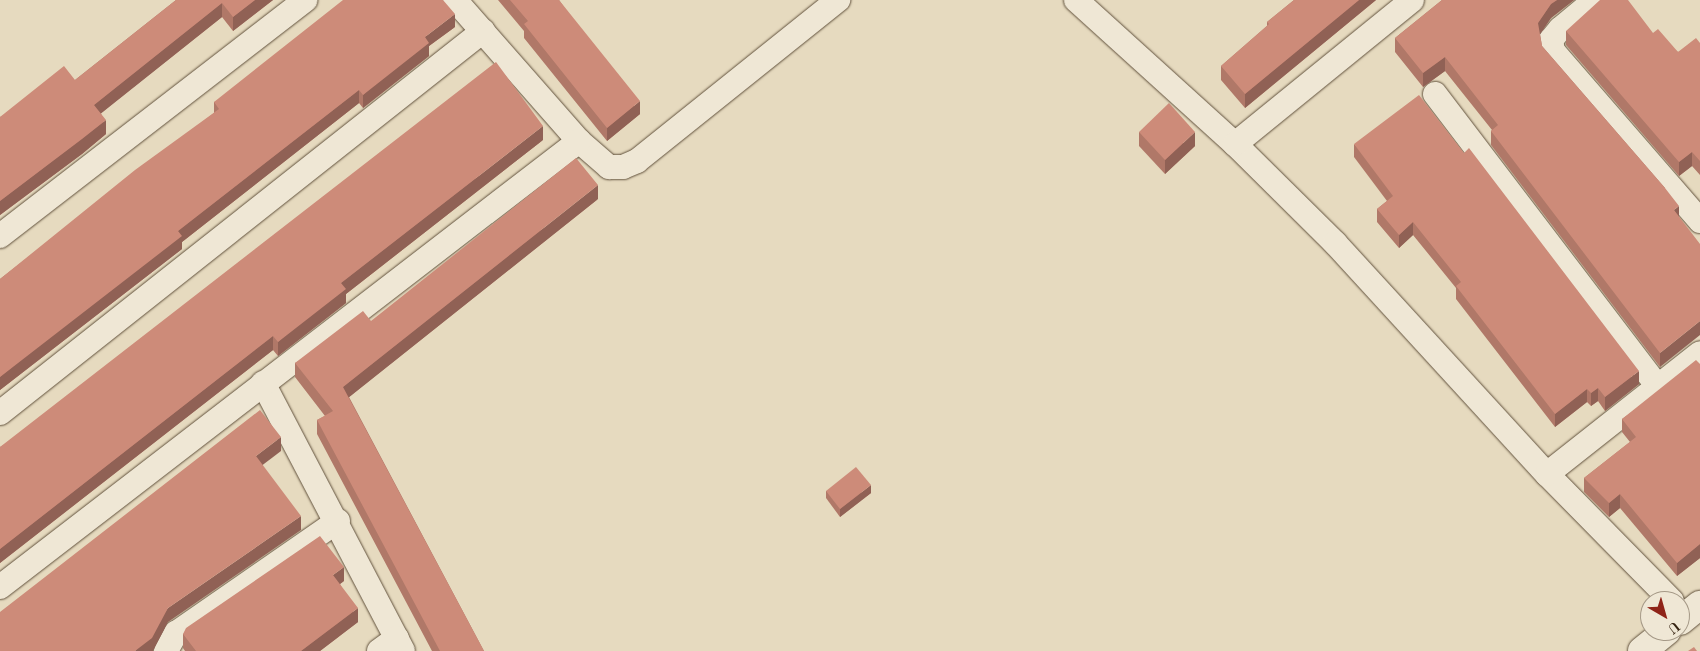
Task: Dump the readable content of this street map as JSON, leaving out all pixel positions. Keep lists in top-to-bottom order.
{
  "north": "bottom right"
}
